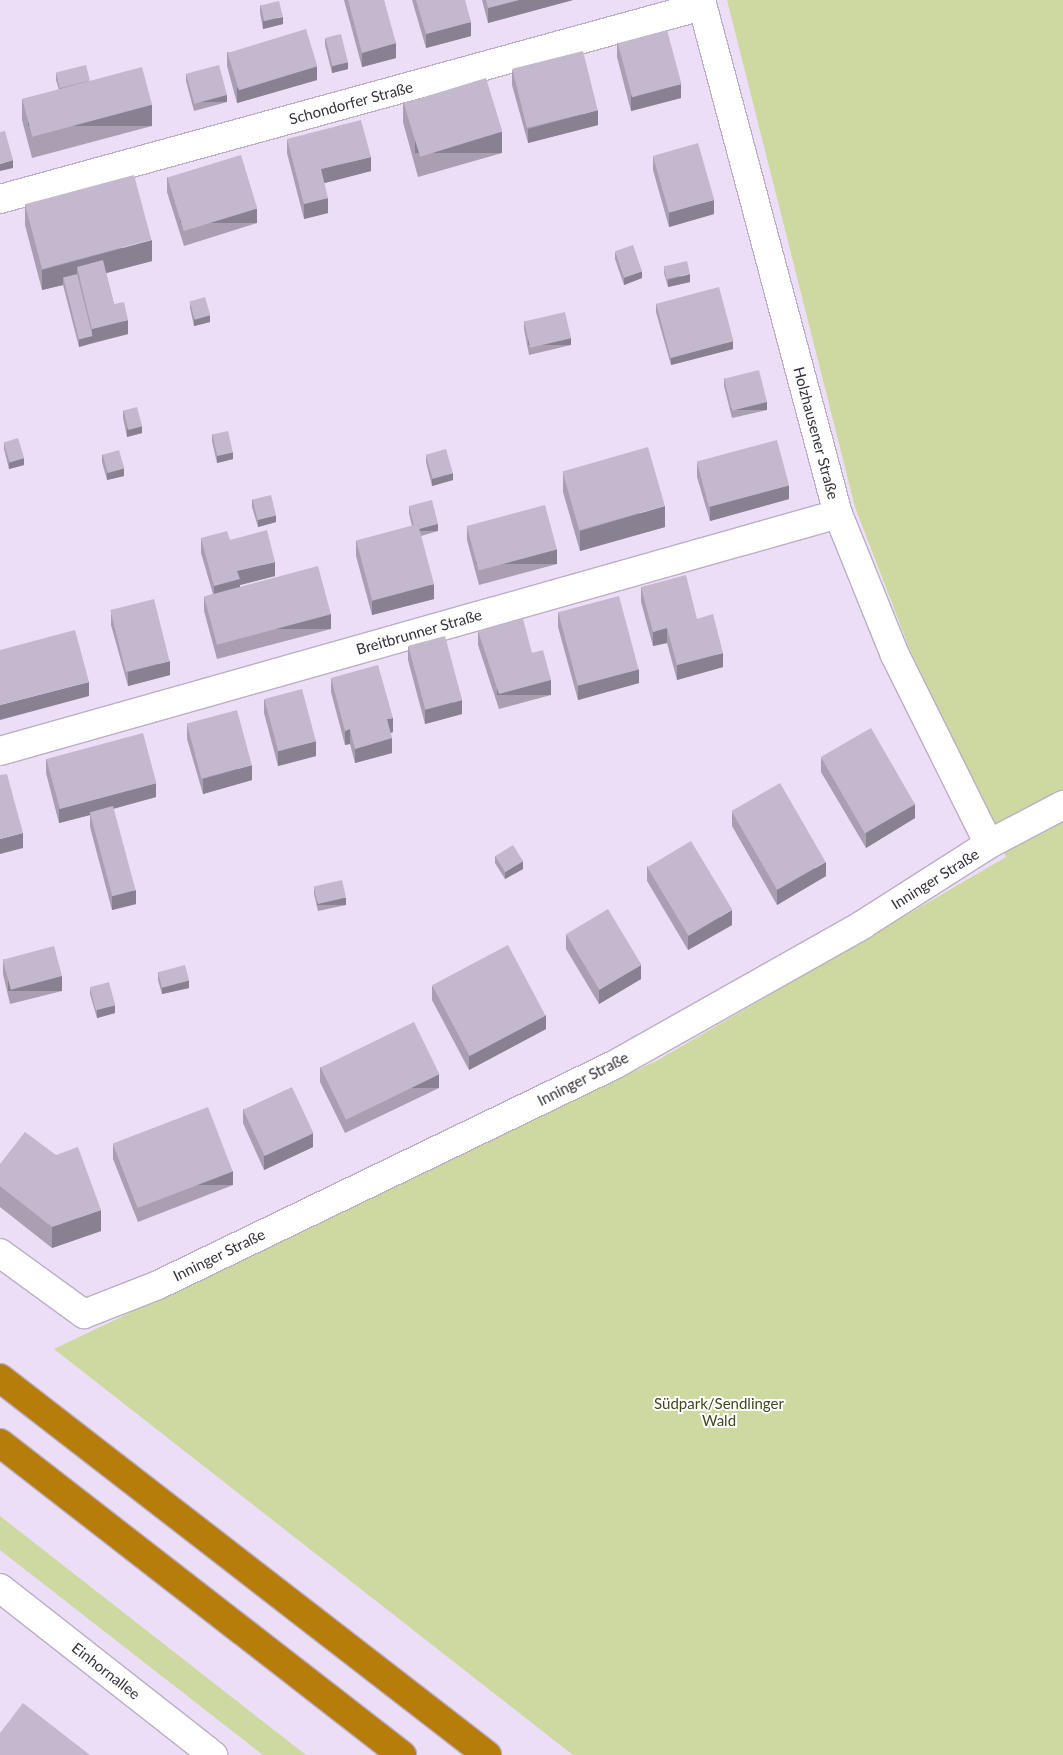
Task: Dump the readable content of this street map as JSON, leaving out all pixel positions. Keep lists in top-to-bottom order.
{
  "streets": {
    "street": [
      "Schondorfer Straße",
      "Holzhausener Straße",
      "Breitbrunner Straße",
      "Inninger Straße",
      "Einhornallee"
    ]
  },
  "crossings": [
    ["Schondorfer Straße", "Holzhausener Straße"],
    ["Holzhausener Straße", "Breitbrunner Straße"],
    ["Holzhausener Straße", "Inninger Straße"]
  ],
  "parks": ["Südpark/Sendlinger Wald"]
}
